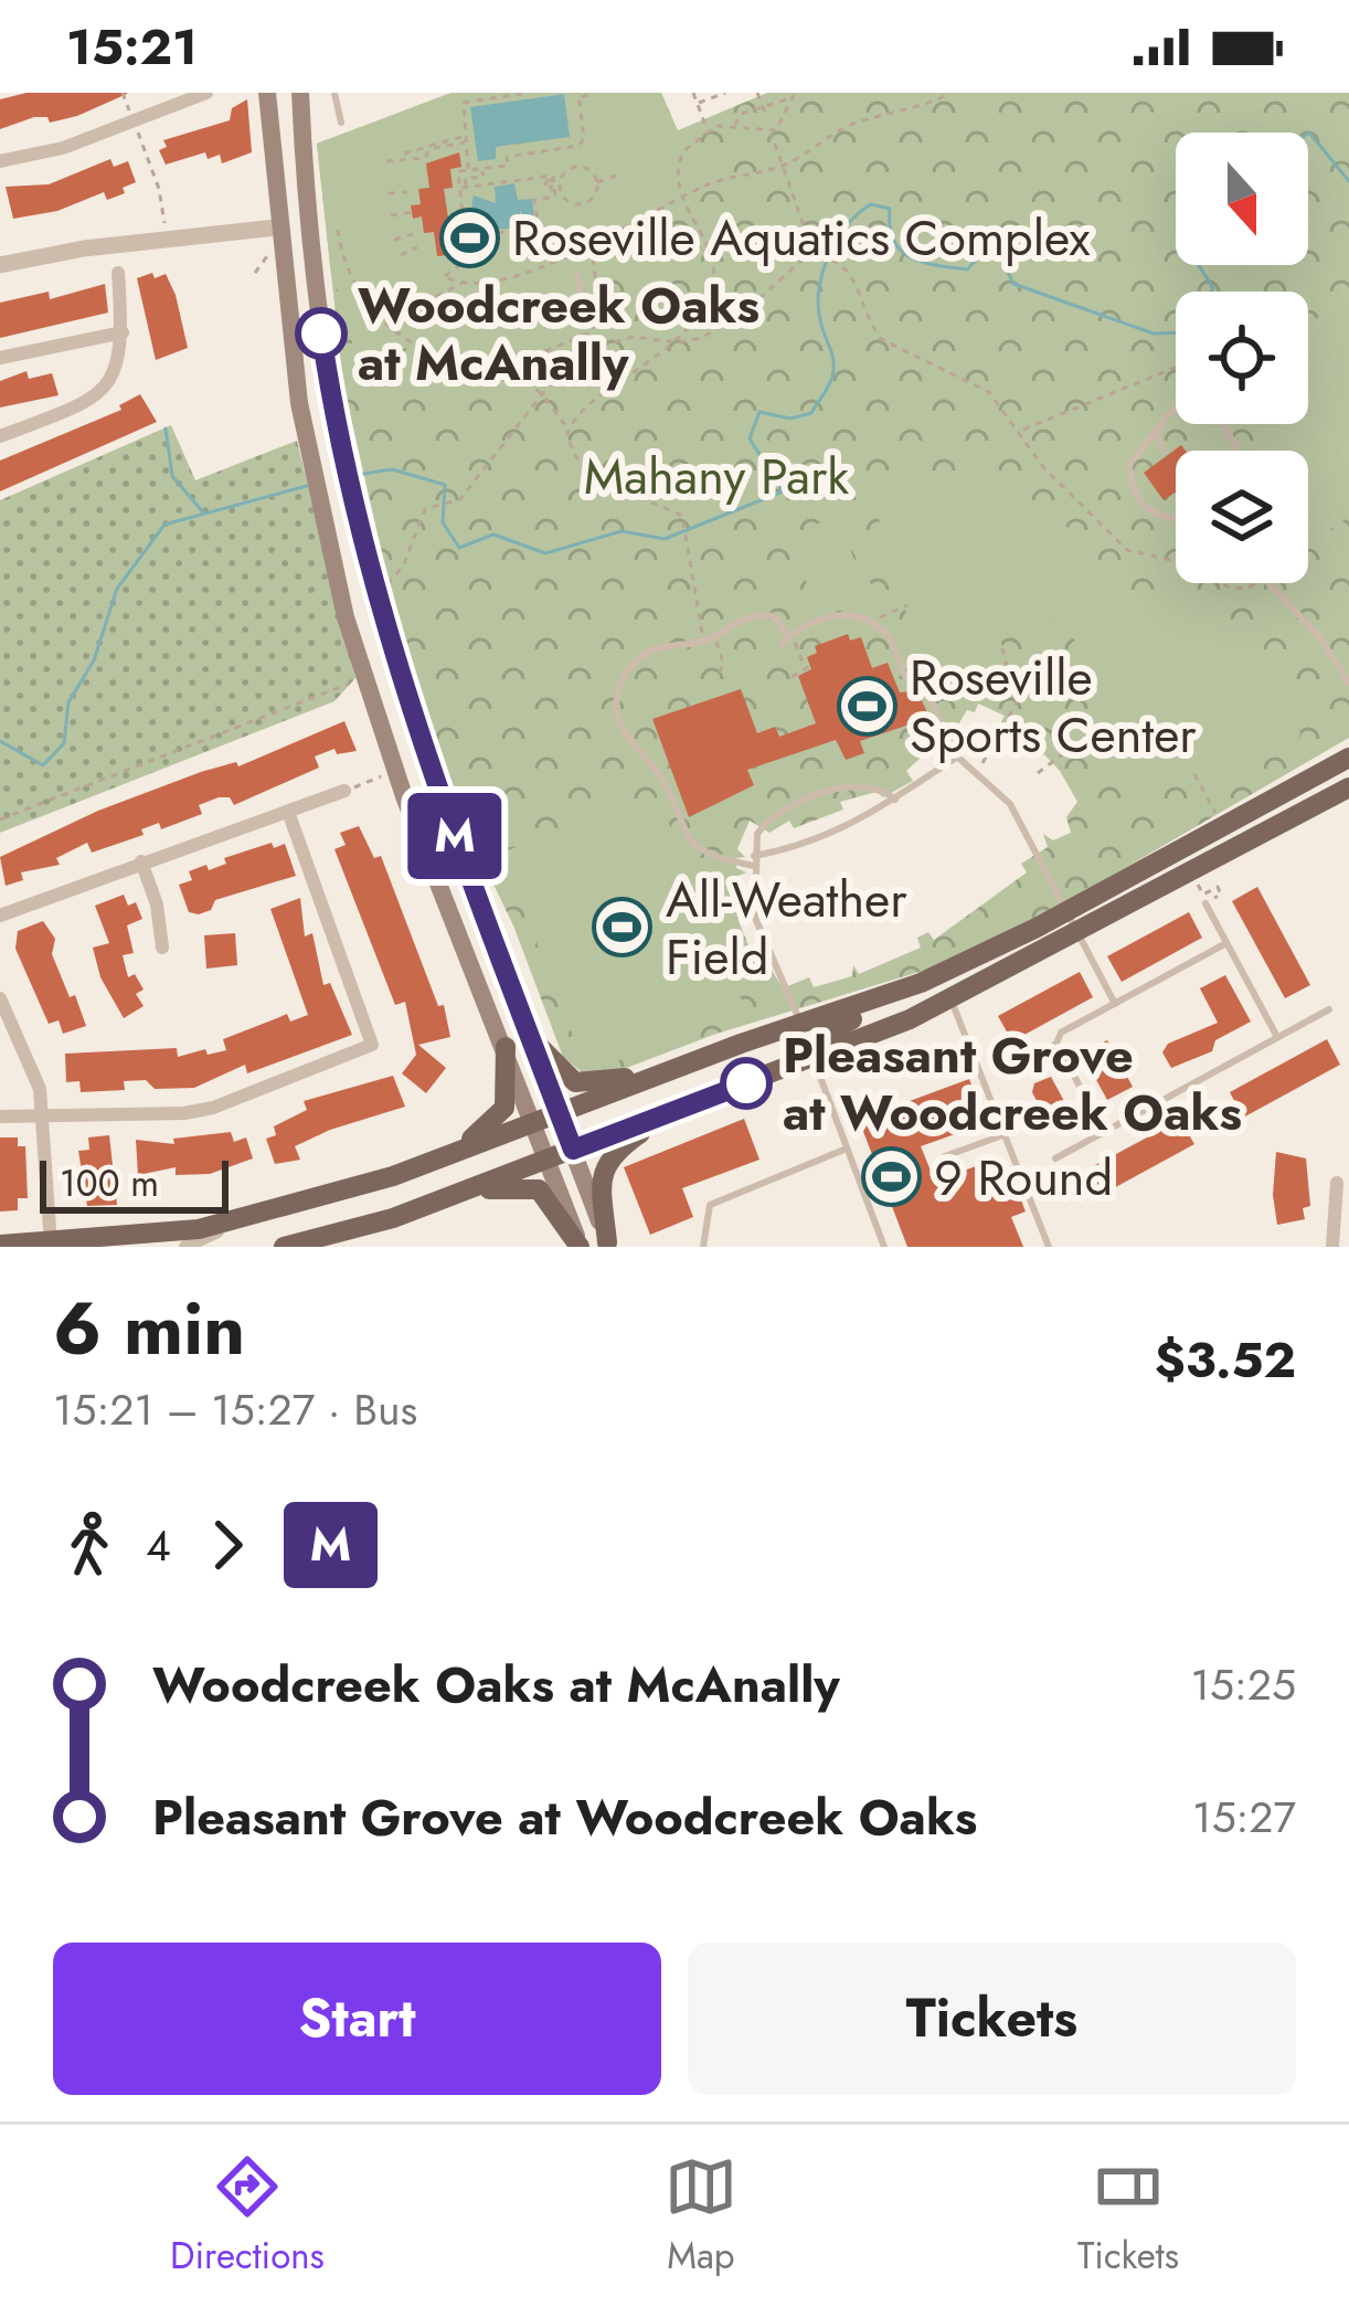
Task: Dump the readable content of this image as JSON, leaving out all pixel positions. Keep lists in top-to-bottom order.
{
  "parks": ["Mahany Park"],
  "places": {
    "sports": [
      "Roseville Aquatics Complex",
      "Roseville Sports Center",
      "All-Weather Field",
      "9 Round"
    ],
    "other": ["Woodcreek Oaks at McAnally", "Pleasant Grove at Woodcreek Oaks"]
  },
  "lines": ["bus line M"],
  "scale_bar": "100 m",
  "north": "bottom",
  "page": {
    "status": "15:21",
    "on_map": "M",
    "scale": "100 m",
    "heading": ["6 min", "15:21 – 15:27 · Bus", "$3.52"],
    "legs": ["4", "M"],
    "list": [
      {
        "name": "Woodcreek Oaks at McAnally",
        "value": "15:25"
      },
      {
        "name": "Pleasant Grove at Woodcreek Oaks",
        "value": "15:27"
      }
    ],
    "buttons": ["Start", "Tickets"],
    "tabs": ["Directions", "Map", "Tickets"]
  }
}
